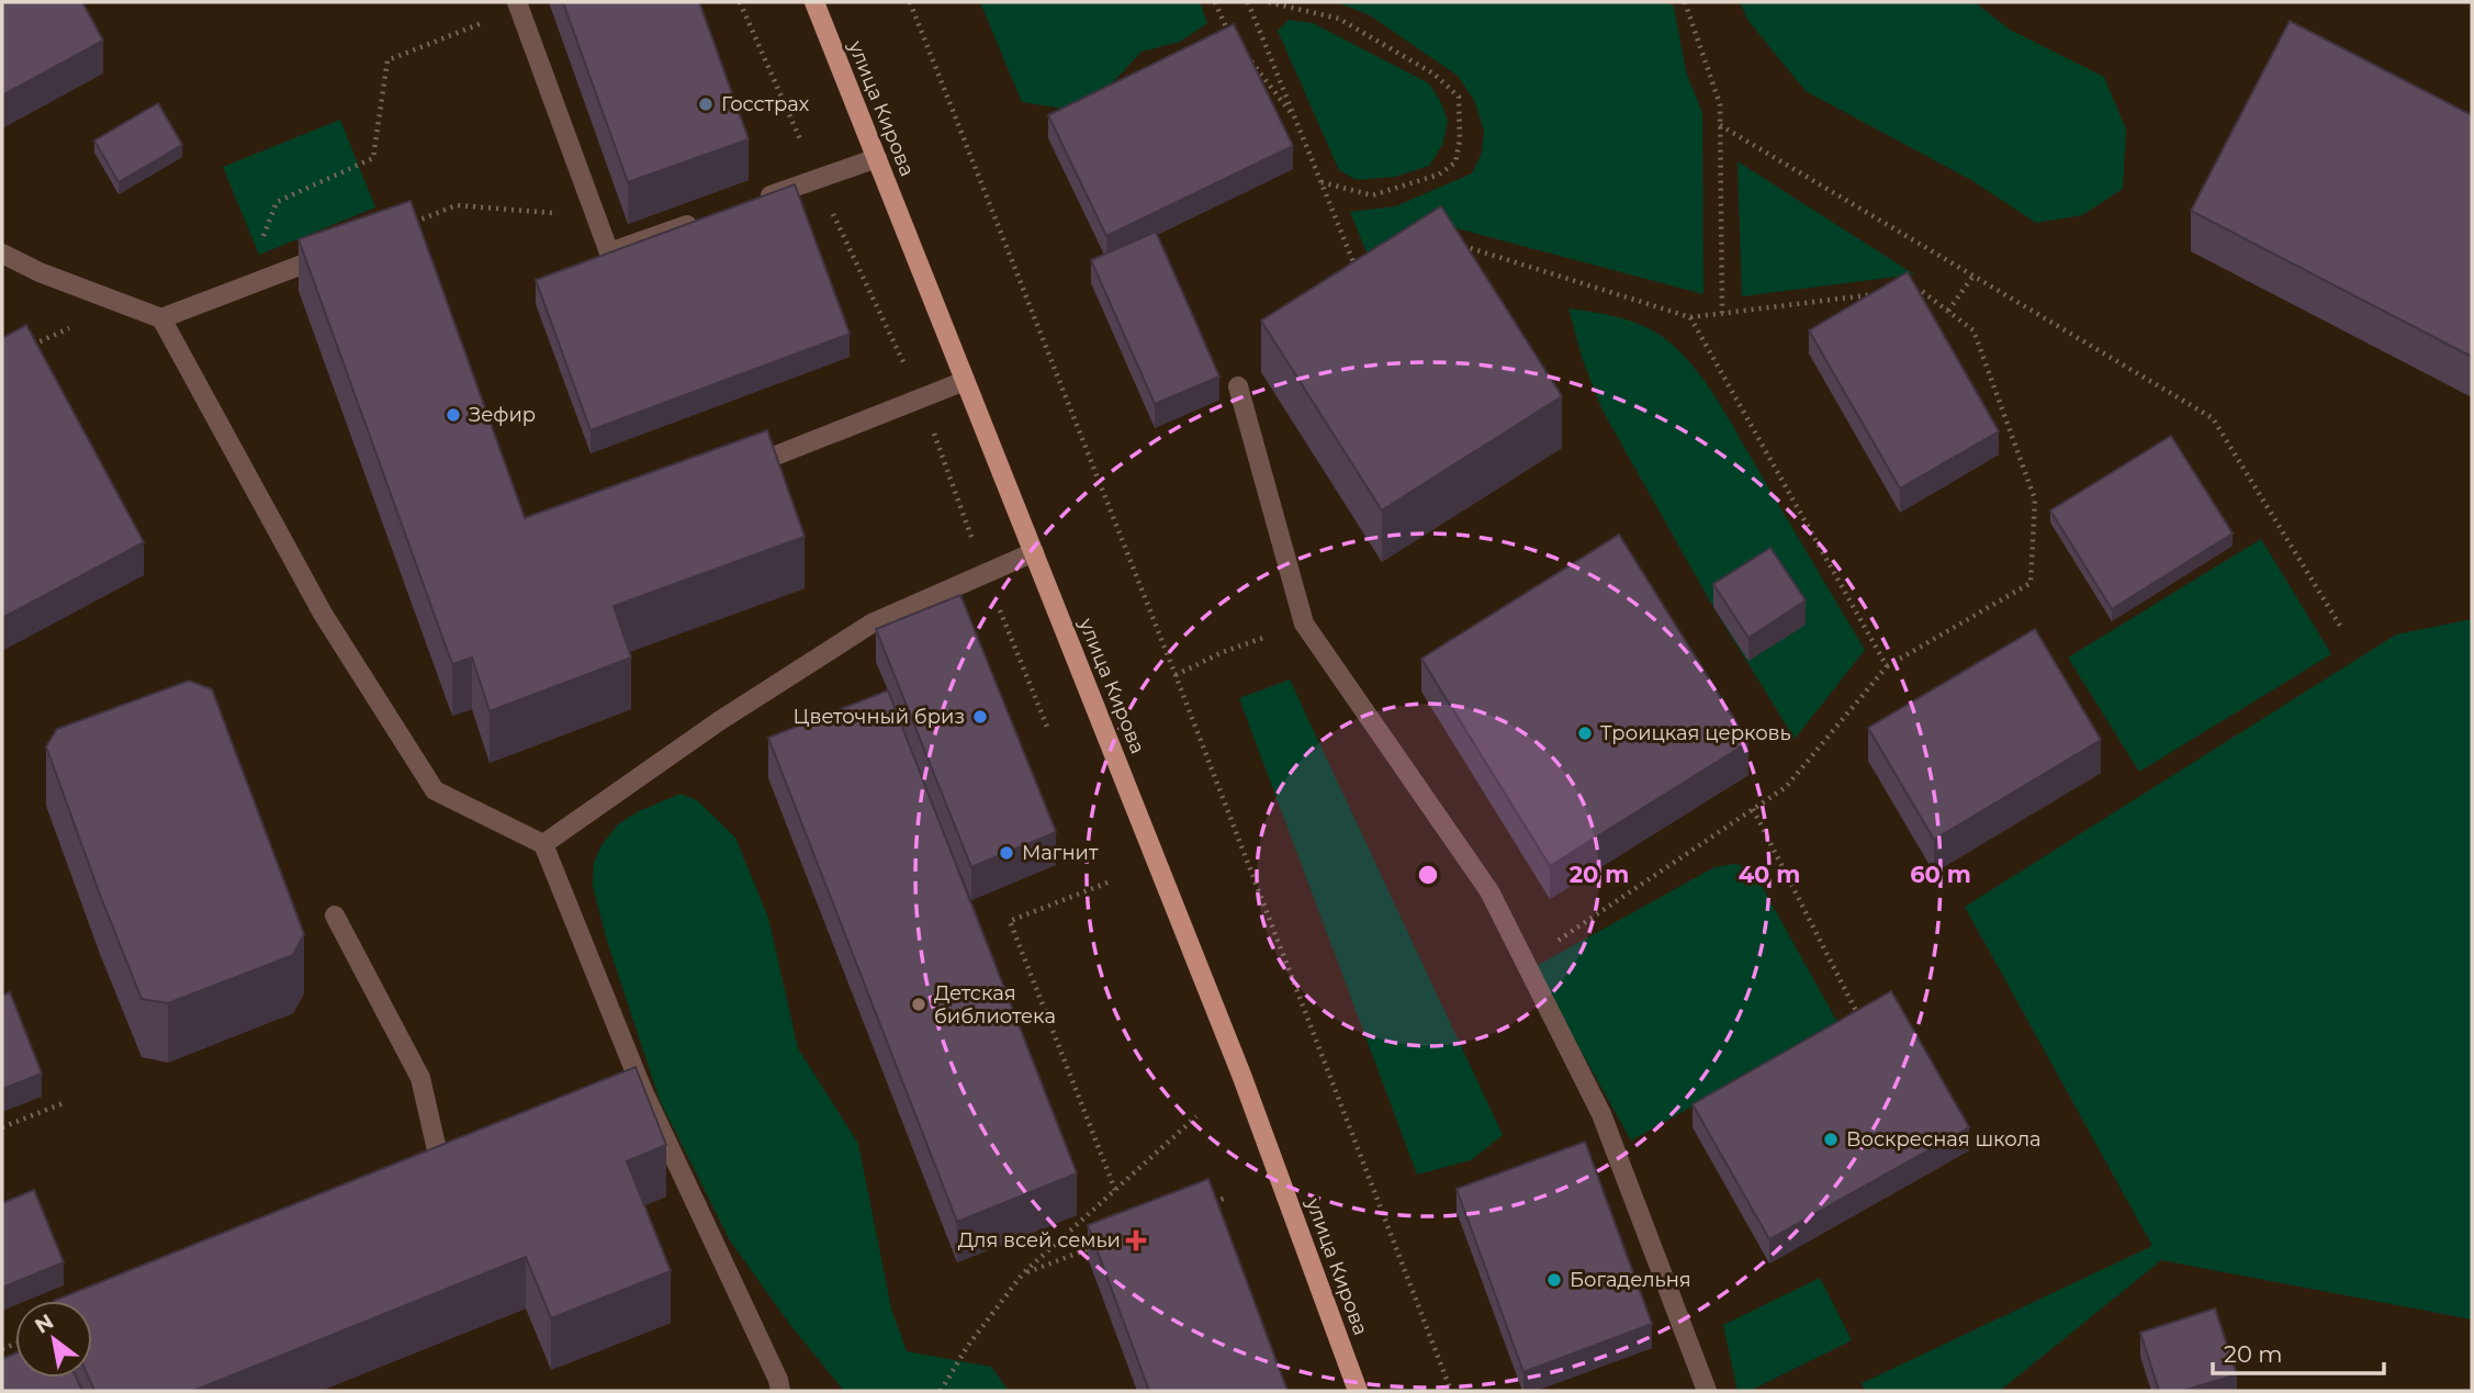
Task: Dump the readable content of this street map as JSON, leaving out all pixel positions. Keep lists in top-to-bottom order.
{
  "streets": {
    "main road": ["улица Кирова"]
  },
  "places": {
    "other": [
      "Госстрах",
      "Зефир",
      "Цветочный бриз",
      "Троицкая церковь",
      "Магнит",
      "Детская библиотека",
      "Воскресная школа",
      "Богадельня"
    ],
    "health": ["Для всей семьи"]
  },
  "scale_bar": "20 m",
  "north": "top left",
  "rings": ["20 m", "40 m", "60 m"]
}
